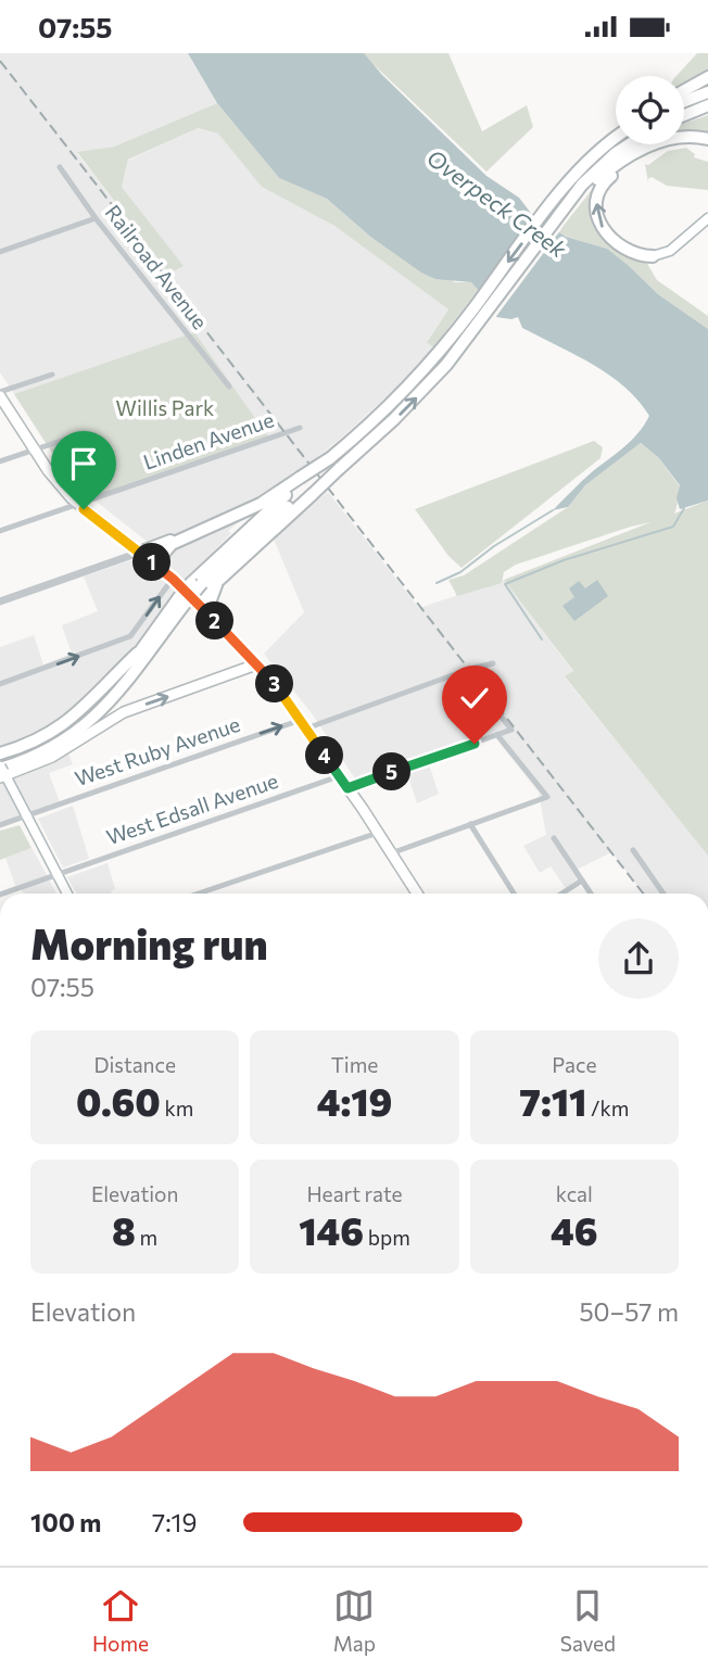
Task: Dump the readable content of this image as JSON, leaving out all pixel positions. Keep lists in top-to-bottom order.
{
  "streets": {
    "street": [
      "Railroad Avenue",
      "Linden Avenue",
      "West Ruby Avenue",
      "West Edsall Avenue"
    ]
  },
  "one_way": ["West Ruby Avenue"],
  "water": ["Overpeck Creek"],
  "parks": ["Willis Park"],
  "page": {
    "status": "07:55",
    "pins": [
      "1",
      "2",
      "3",
      "4",
      "5"
    ],
    "heading": ["Morning run", "07:55"],
    "stats": [
      ["Distance", "0.60 km"],
      ["Time", "4:19"],
      ["Pace", "7:11 /km"],
      ["Elevation", "8 m"],
      ["Heart rate", "146 bpm"],
      ["kcal", "46"]
    ],
    "chart": ["Elevation", "50–57 m"],
    "list": [
      {
        "name": "100 m",
        "note": "7:19"
      }
    ],
    "tabs": ["Home", "Map", "Saved"]
  }
}
